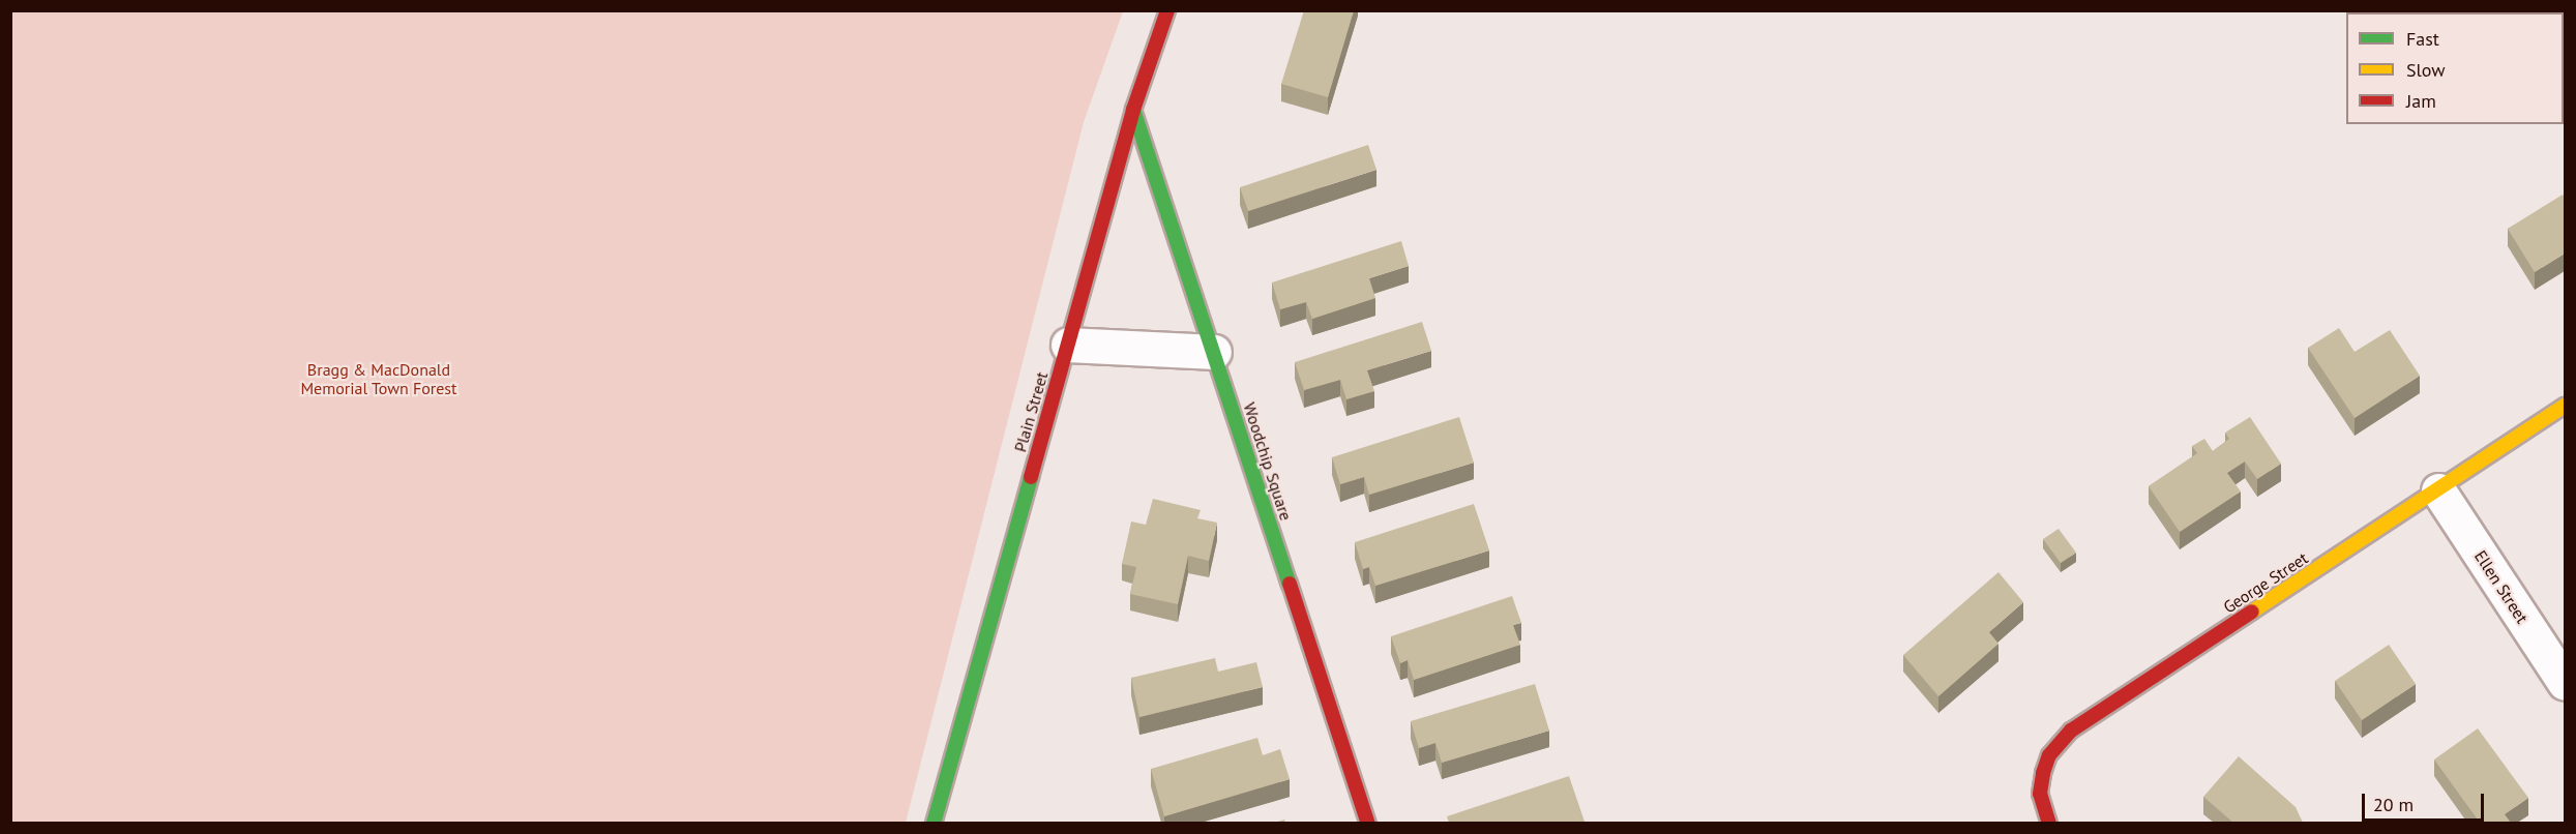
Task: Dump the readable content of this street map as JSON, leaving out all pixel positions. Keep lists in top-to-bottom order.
{
  "streets": {
    "street": [
      "Plain Street",
      "Woodchip Square",
      "George Street",
      "Ellen Street"
    ]
  },
  "crossings": [
    ["Plain Street", "Woodchip Square"],
    ["George Street", "Ellen Street"]
  ],
  "parks": ["Bragg & MacDonald Memorial Town Forest"],
  "legend": ["Fast", "Slow", "Jam"],
  "scale_bar": "20 m"
}
